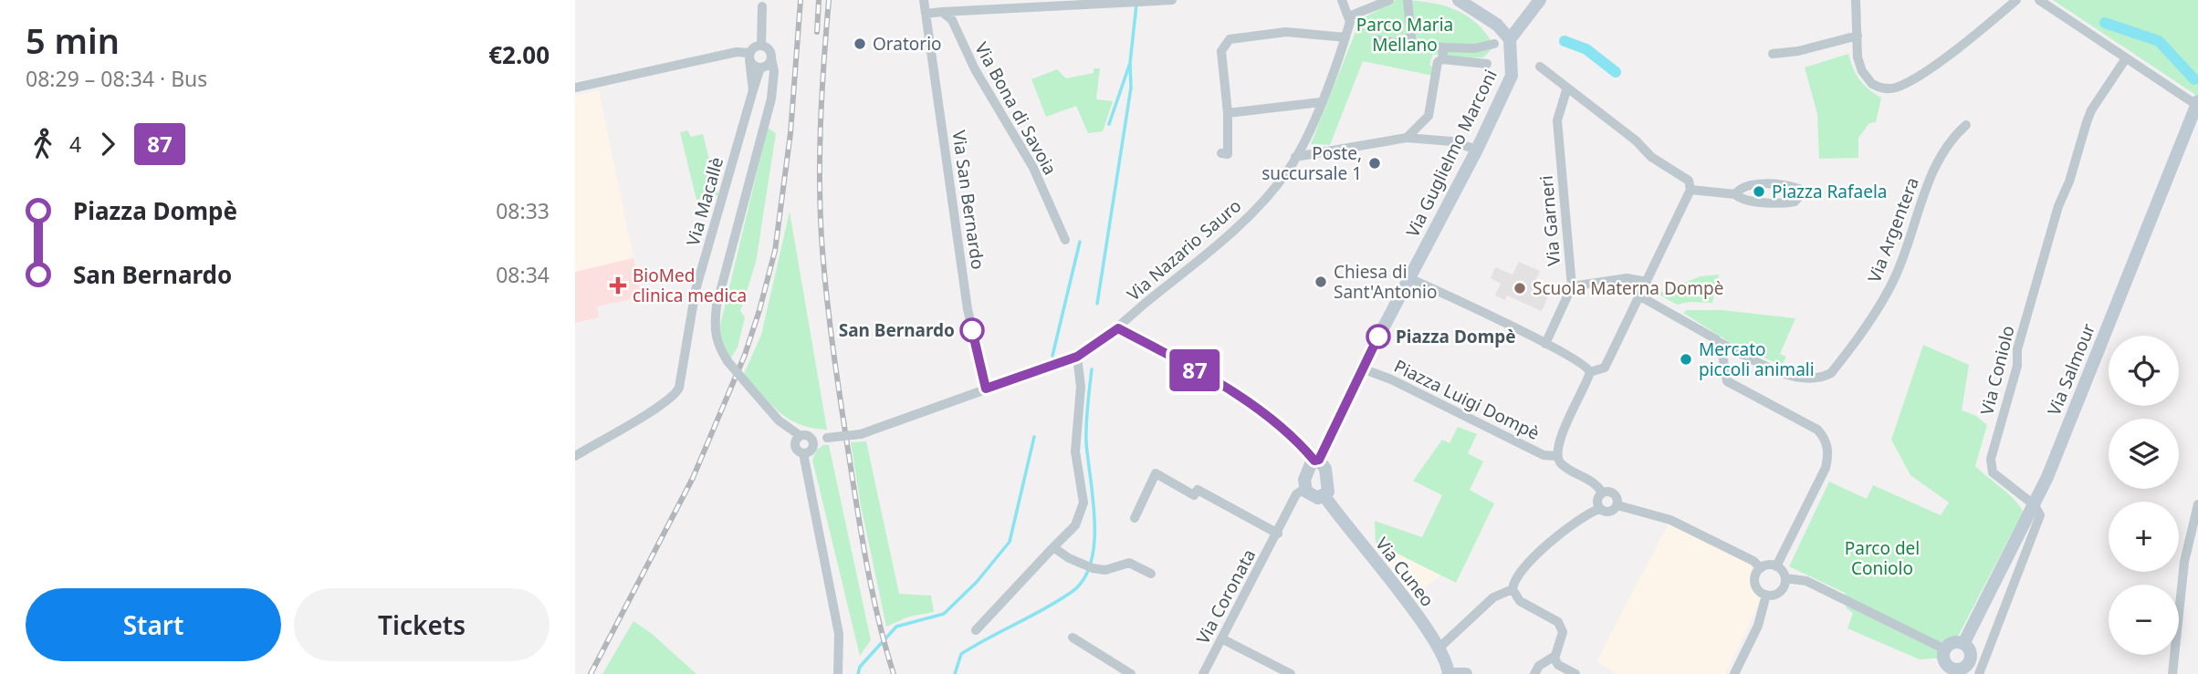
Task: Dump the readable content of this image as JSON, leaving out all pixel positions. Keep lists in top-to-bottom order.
{
  "streets": {
    "main road": ["Via Guglielmo Marconi", "Via Salmour", "Via Cuneo"],
    "street": [
      "Via Bona di Savoia",
      "Via San Bernardo",
      "Via Macallè",
      "Via Garneri",
      "Via Argentera",
      "Via Nazario Sauro",
      "Via Coniolo",
      "Piazza Luigi Dompè",
      "Via Coronata"
    ]
  },
  "crossings": [
    ["Via Guglielmo Marconi", "Piazza Luigi Dompè"],
    ["Via Guglielmo Marconi", "Via Coronata"],
    ["Via San Bernardo", "Via Nazario Sauro"],
    ["Via Salmour", "Via Coniolo"]
  ],
  "parks": ["Parco Maria Mellano", "Parco del Coniolo"],
  "places": {
    "other": [
      "Oratorio",
      "Poste, succursale 1",
      "Piazza Rafaela",
      "Chiesa di Sant'Antonio",
      "Scuola Materna Dompè",
      "San Bernardo",
      "Piazza Dompè",
      "Mercato piccoli animali"
    ],
    "health": ["BioMed clinica medica"]
  },
  "lines": ["bus line 87"],
  "page": {
    "heading": ["5 min", "08:29 – 08:34 · Bus", "€2.00"],
    "on_map": "87",
    "legs": ["4", "87"],
    "list": [
      {
        "name": "Piazza Dompè",
        "value": "08:33"
      },
      {
        "name": "San Bernardo",
        "value": "08:34"
      }
    ],
    "map_buttons": ["+", "−"],
    "buttons": ["Start", "Tickets"]
  }
}
